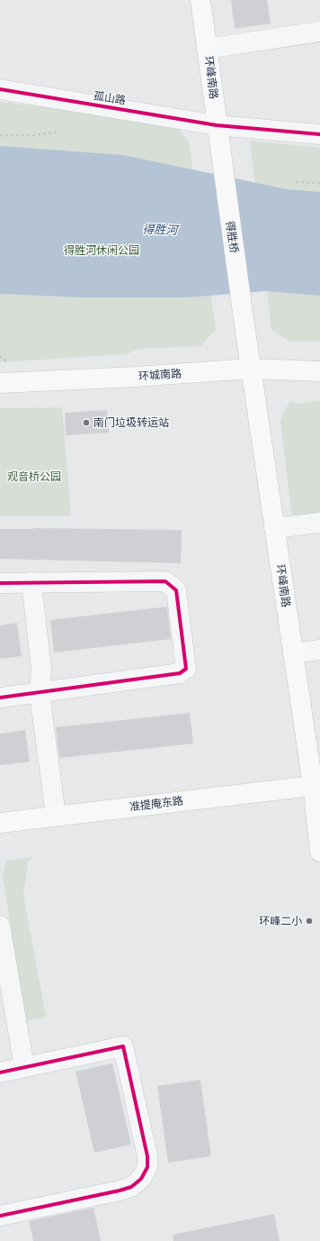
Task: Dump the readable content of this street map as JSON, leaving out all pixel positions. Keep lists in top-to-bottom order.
{
  "streets": {
    "main road": [
      "环峰南路",
      "得胜桥",
      "环城南路",
      "准提庵东路"
    ],
    "street": ["孤山路"]
  },
  "crossings": [
    ["环峰南路", "孤山路"],
    ["环峰南路", "得胜桥"],
    ["环峰南路", "环城南路"],
    ["环峰南路", "准提庵东路"]
  ],
  "water": ["得胜河"],
  "parks": ["得胜河休闲公园", "观音桥公园"],
  "places": ["南门垃圾转运站", "环峰二小"]
}
